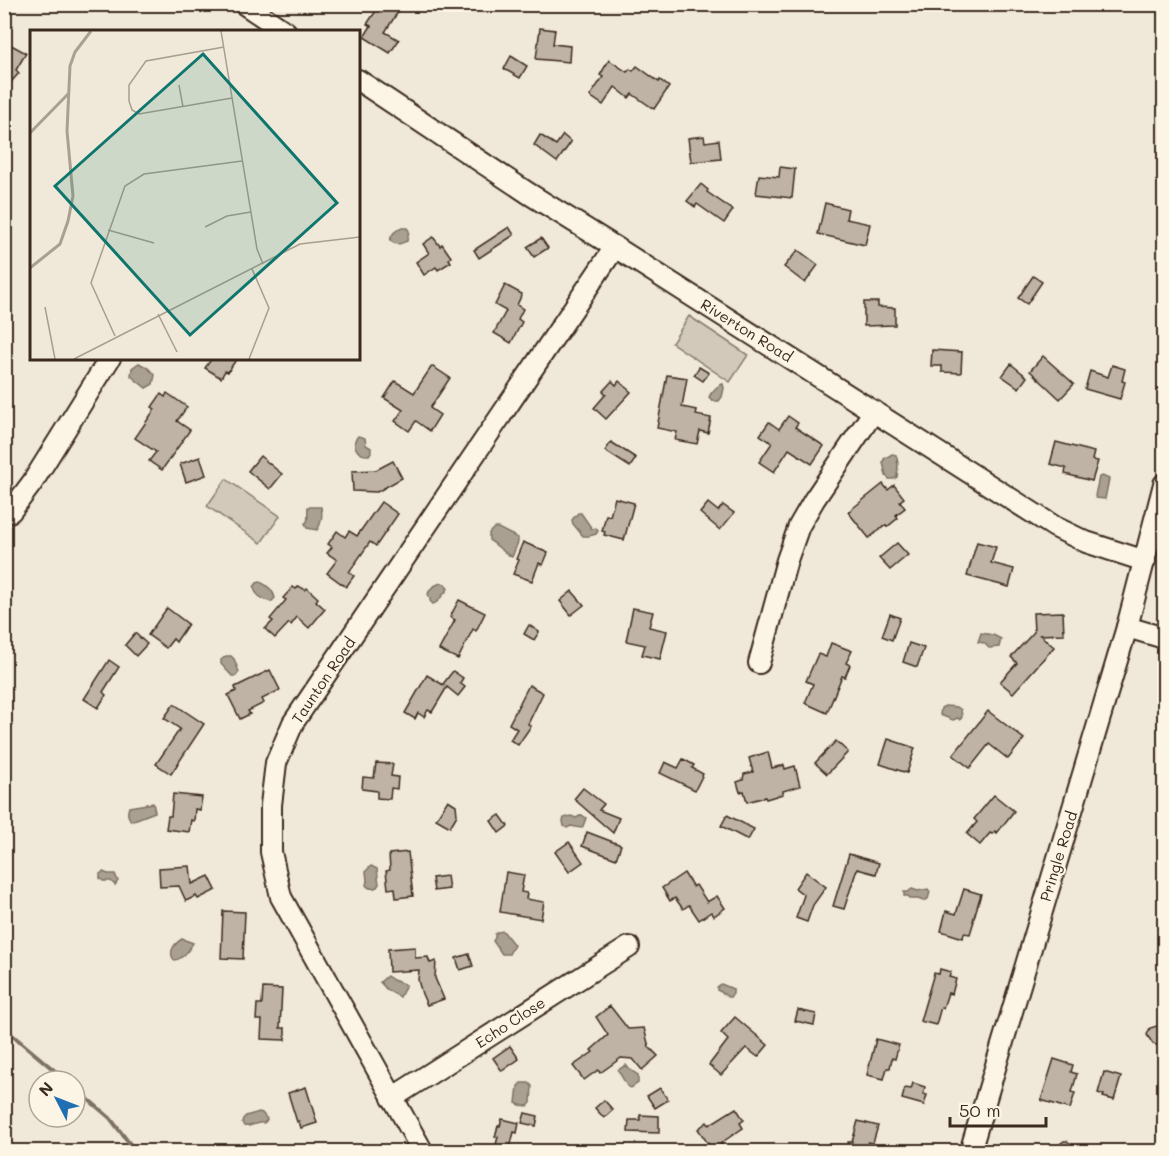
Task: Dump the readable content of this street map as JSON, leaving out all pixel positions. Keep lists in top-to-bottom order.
{
  "streets": {
    "street": [
      "Riverton Road",
      "Taunton Road",
      "Pringle Road",
      "Echo Close"
    ]
  },
  "crossings": [
    ["Riverton Road", "Taunton Road"],
    ["Riverton Road", "Pringle Road"],
    ["Taunton Road", "Echo Close"]
  ],
  "scale_bar": "50 m",
  "north": "top left"
}
